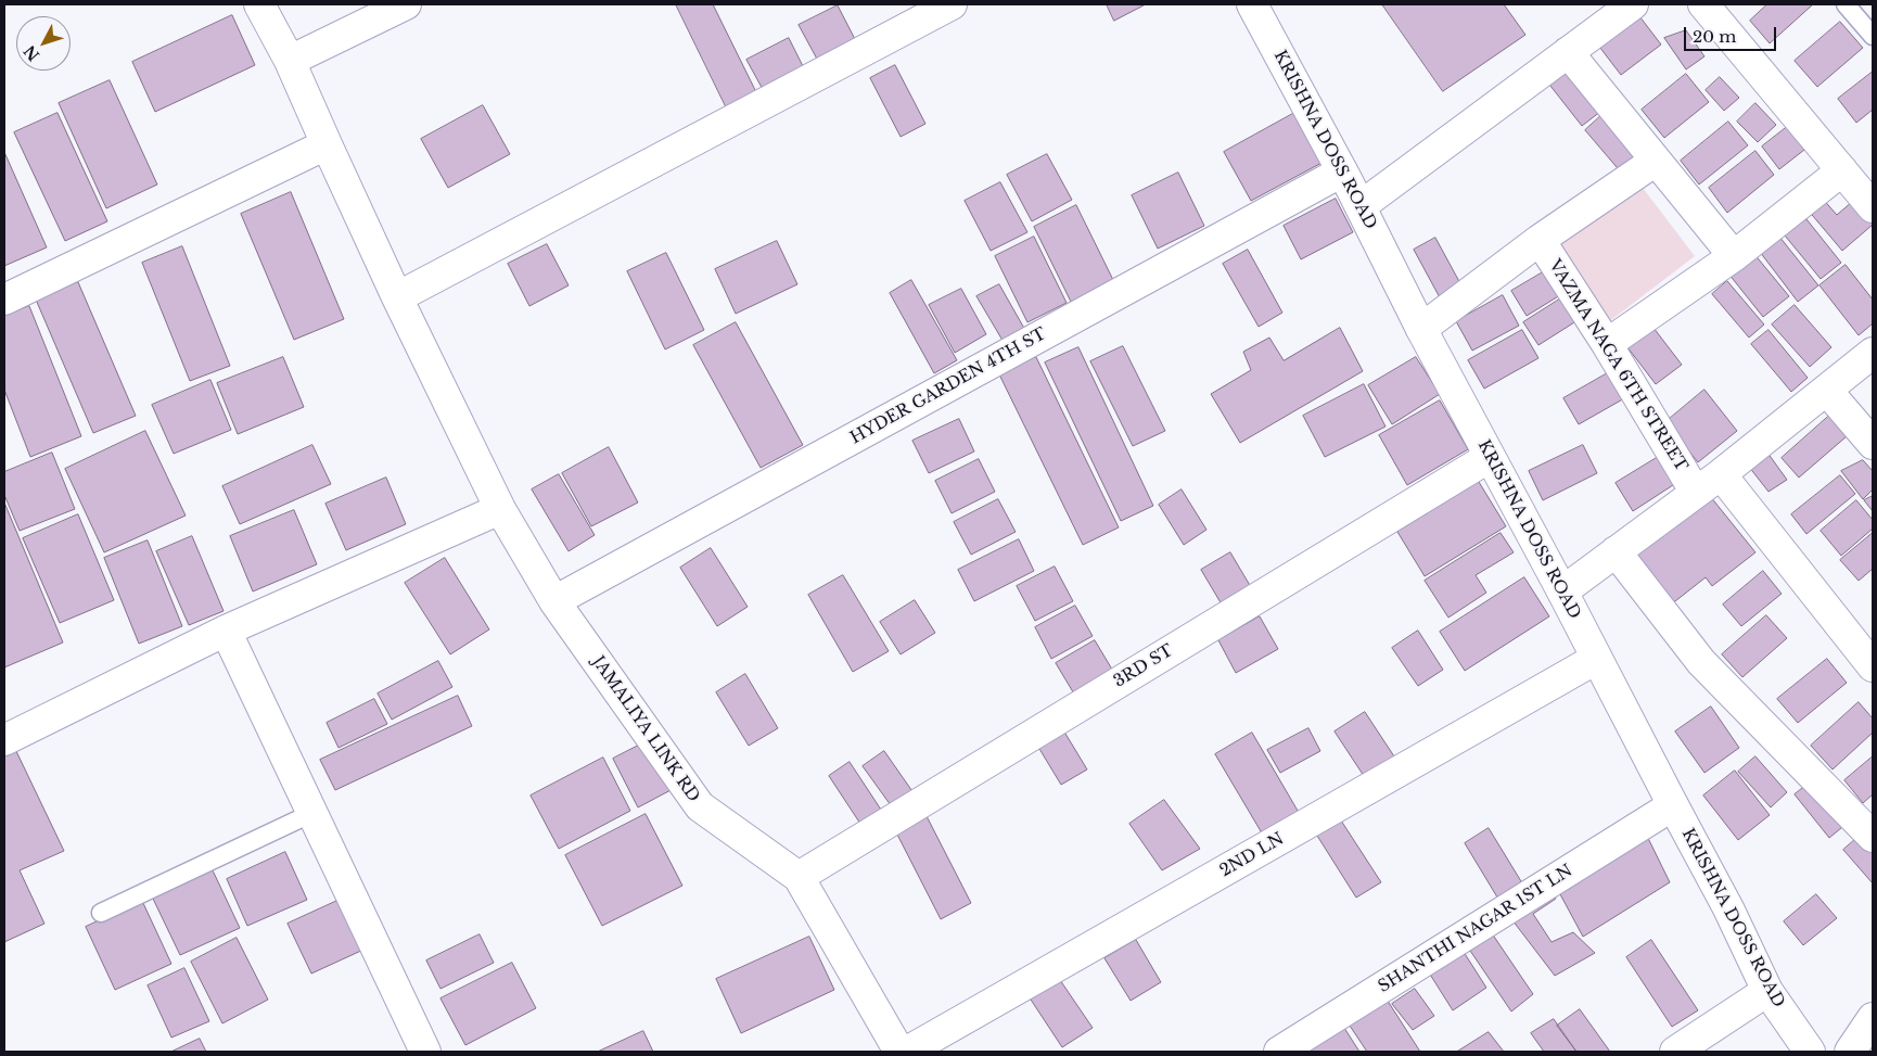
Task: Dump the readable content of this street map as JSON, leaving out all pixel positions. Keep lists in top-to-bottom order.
{
  "streets": {
    "street": [
      "KRISHNA DOSS ROAD",
      "VAZMA NAGA 6TH STREET",
      "HYDER GARDEN 4TH ST",
      "3RD ST",
      "JAMALIYA LINK RD",
      "2ND LN",
      "SHANTHI NAGAR 1ST LN"
    ]
  },
  "crossings": [
    ["KRISHNA DOSS ROAD", "HYDER GARDEN 4TH ST"],
    ["KRISHNA DOSS ROAD", "3RD ST"],
    ["KRISHNA DOSS ROAD", "2ND LN"],
    ["KRISHNA DOSS ROAD", "SHANTHI NAGAR 1ST LN"],
    ["HYDER GARDEN 4TH ST", "JAMALIYA LINK RD"],
    ["3RD ST", "JAMALIYA LINK RD"]
  ],
  "scale_bar": "20 m",
  "north": "bottom left"
}
